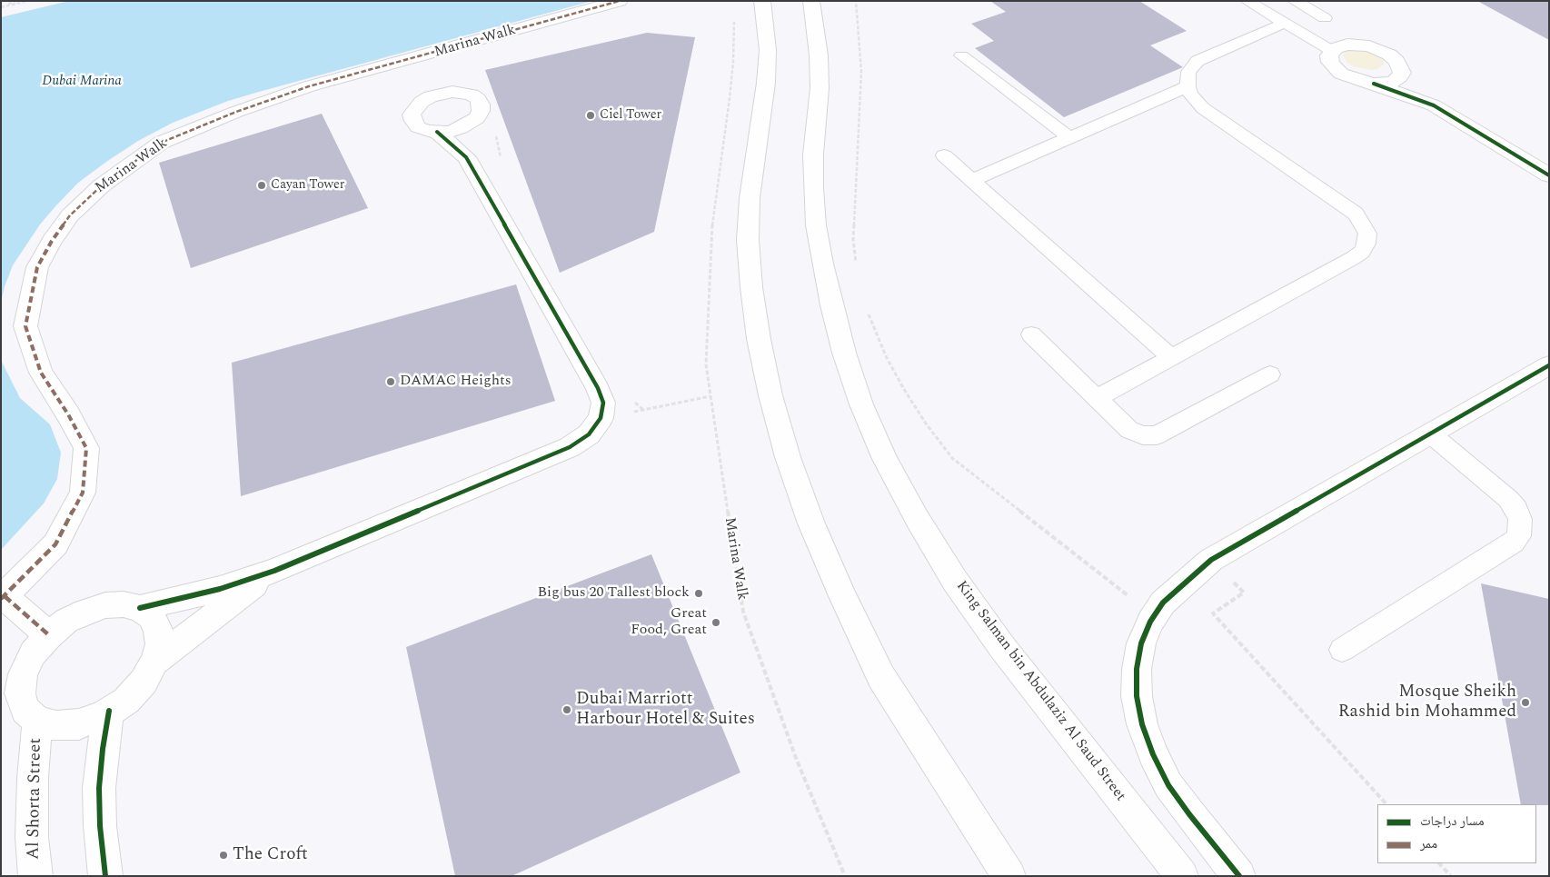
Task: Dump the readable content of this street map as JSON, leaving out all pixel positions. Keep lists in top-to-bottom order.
{
  "streets": {
    "street": ["Marina Walk", "King Salman bin Abdulaziz Al Saud Street", "Al Shorta Street"]
  },
  "water": ["Dubai Marina"],
  "places": [
    "Ciel Tower",
    "Cayan Tower",
    "DAMAC Heights",
    "Big bus 20 Tallest block",
    "Great Food, Great",
    "Mosque Sheikh Rashid bin Mohammed",
    "Dubai Marriott Harbour Hotel & Suites",
    "The Croft"
  ],
  "legend": ["مسار دراجات", "ممر"]
}
